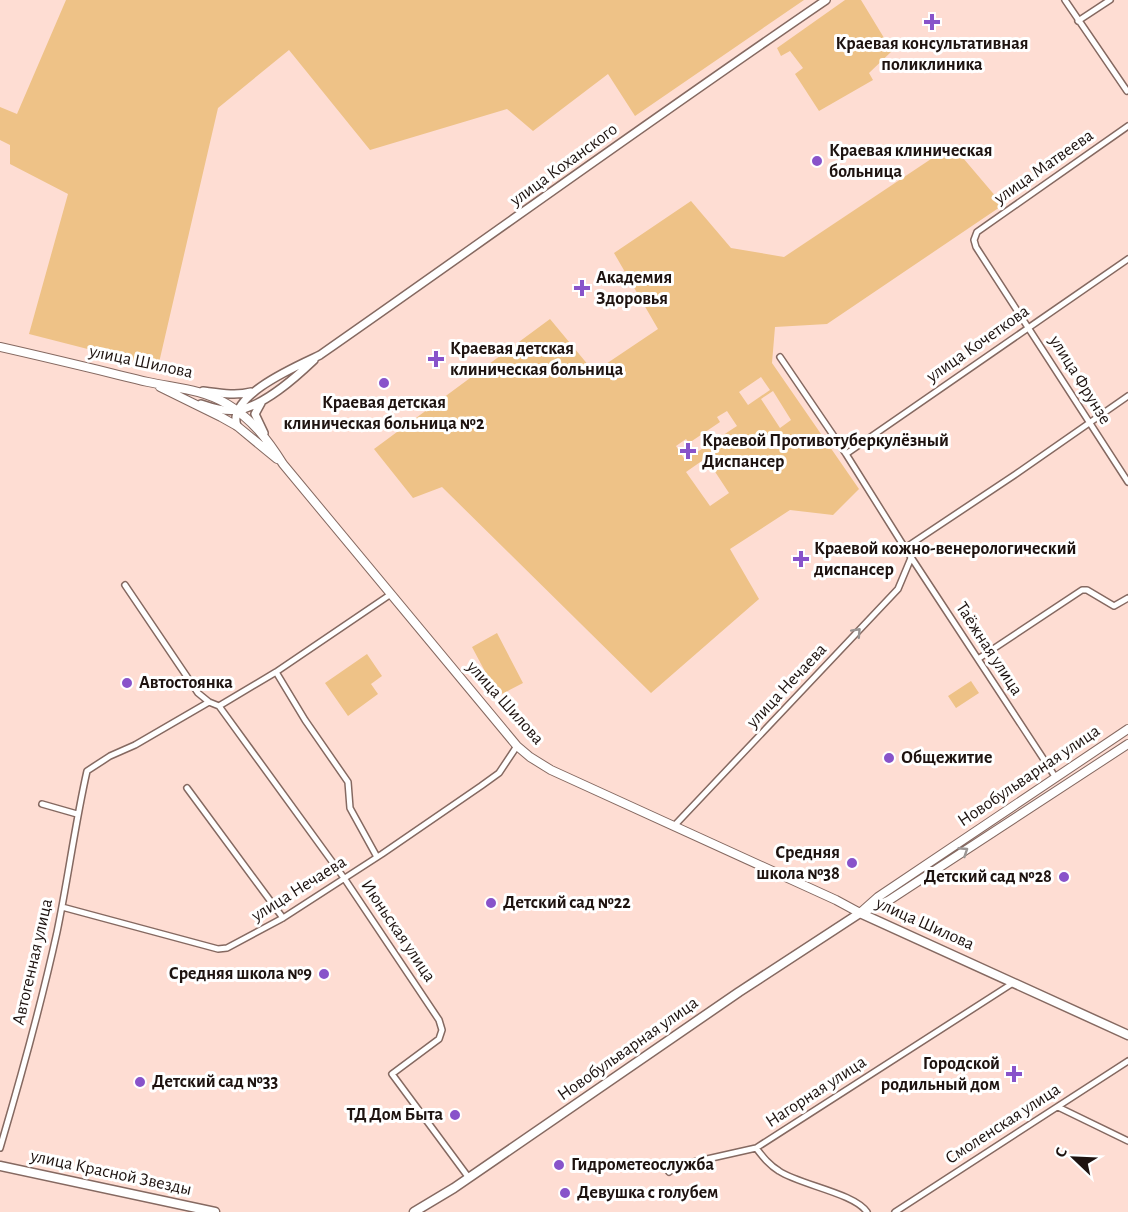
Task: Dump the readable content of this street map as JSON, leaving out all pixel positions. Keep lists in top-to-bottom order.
{
  "streets": {
    "main road": ["улица Шилова", "Новобульварная улица", "улица Красной Звезды"],
    "street": [
      "улица Коханского",
      "улица Матвеева",
      "улица Кочеткова",
      "улица Фрунзе",
      "Таёжная улица",
      "улица Нечаева",
      "Июньская улица",
      "Автогенная улица",
      "Нагорная улица",
      "Смоленская улица"
    ]
  },
  "crossings": [
    ["улица Матвеева", "улица Фрунзе"],
    ["улица Кочеткова", "улица Фрунзе"],
    ["улица Кочеткова", "Таёжная улица"],
    ["улица Шилова", "улица Нечаева"],
    ["улица Шилова", "Новобульварная улица"],
    ["улица Шилова", "Нагорная улица"],
    ["Таёжная улица", "улица Нечаева"],
    ["Таёжная улица", "Новобульварная улица"],
    ["улица Нечаева", "Июньская улица"],
    ["улица Нечаева", "Автогенная улица"],
    ["Новобульварная улица", "Июньская улица"]
  ],
  "one_way": ["улица Нечаева"],
  "places": {
    "health": [
      "Краевая консультативная поликлиника",
      "Академия Здоровья",
      "Краевая детская клиническая больница",
      "Краевой Противотуберкулёзный Диспансер",
      "Краевой кожно-венерологический диспансер",
      "Городской родильный дом"
    ],
    "other": [
      "Краевая клиническая больница",
      "Краевая детская клиническая больница №2",
      "Автостоянка",
      "Общежитие",
      "Средняя школа №38",
      "Детский сад №28",
      "Детский сад №22",
      "Средняя школа №9",
      "Детский сад №33",
      "ТД Дом Быта",
      "Гидрометеослужба",
      "Девушка с голубем"
    ]
  },
  "north": "top left"
}
